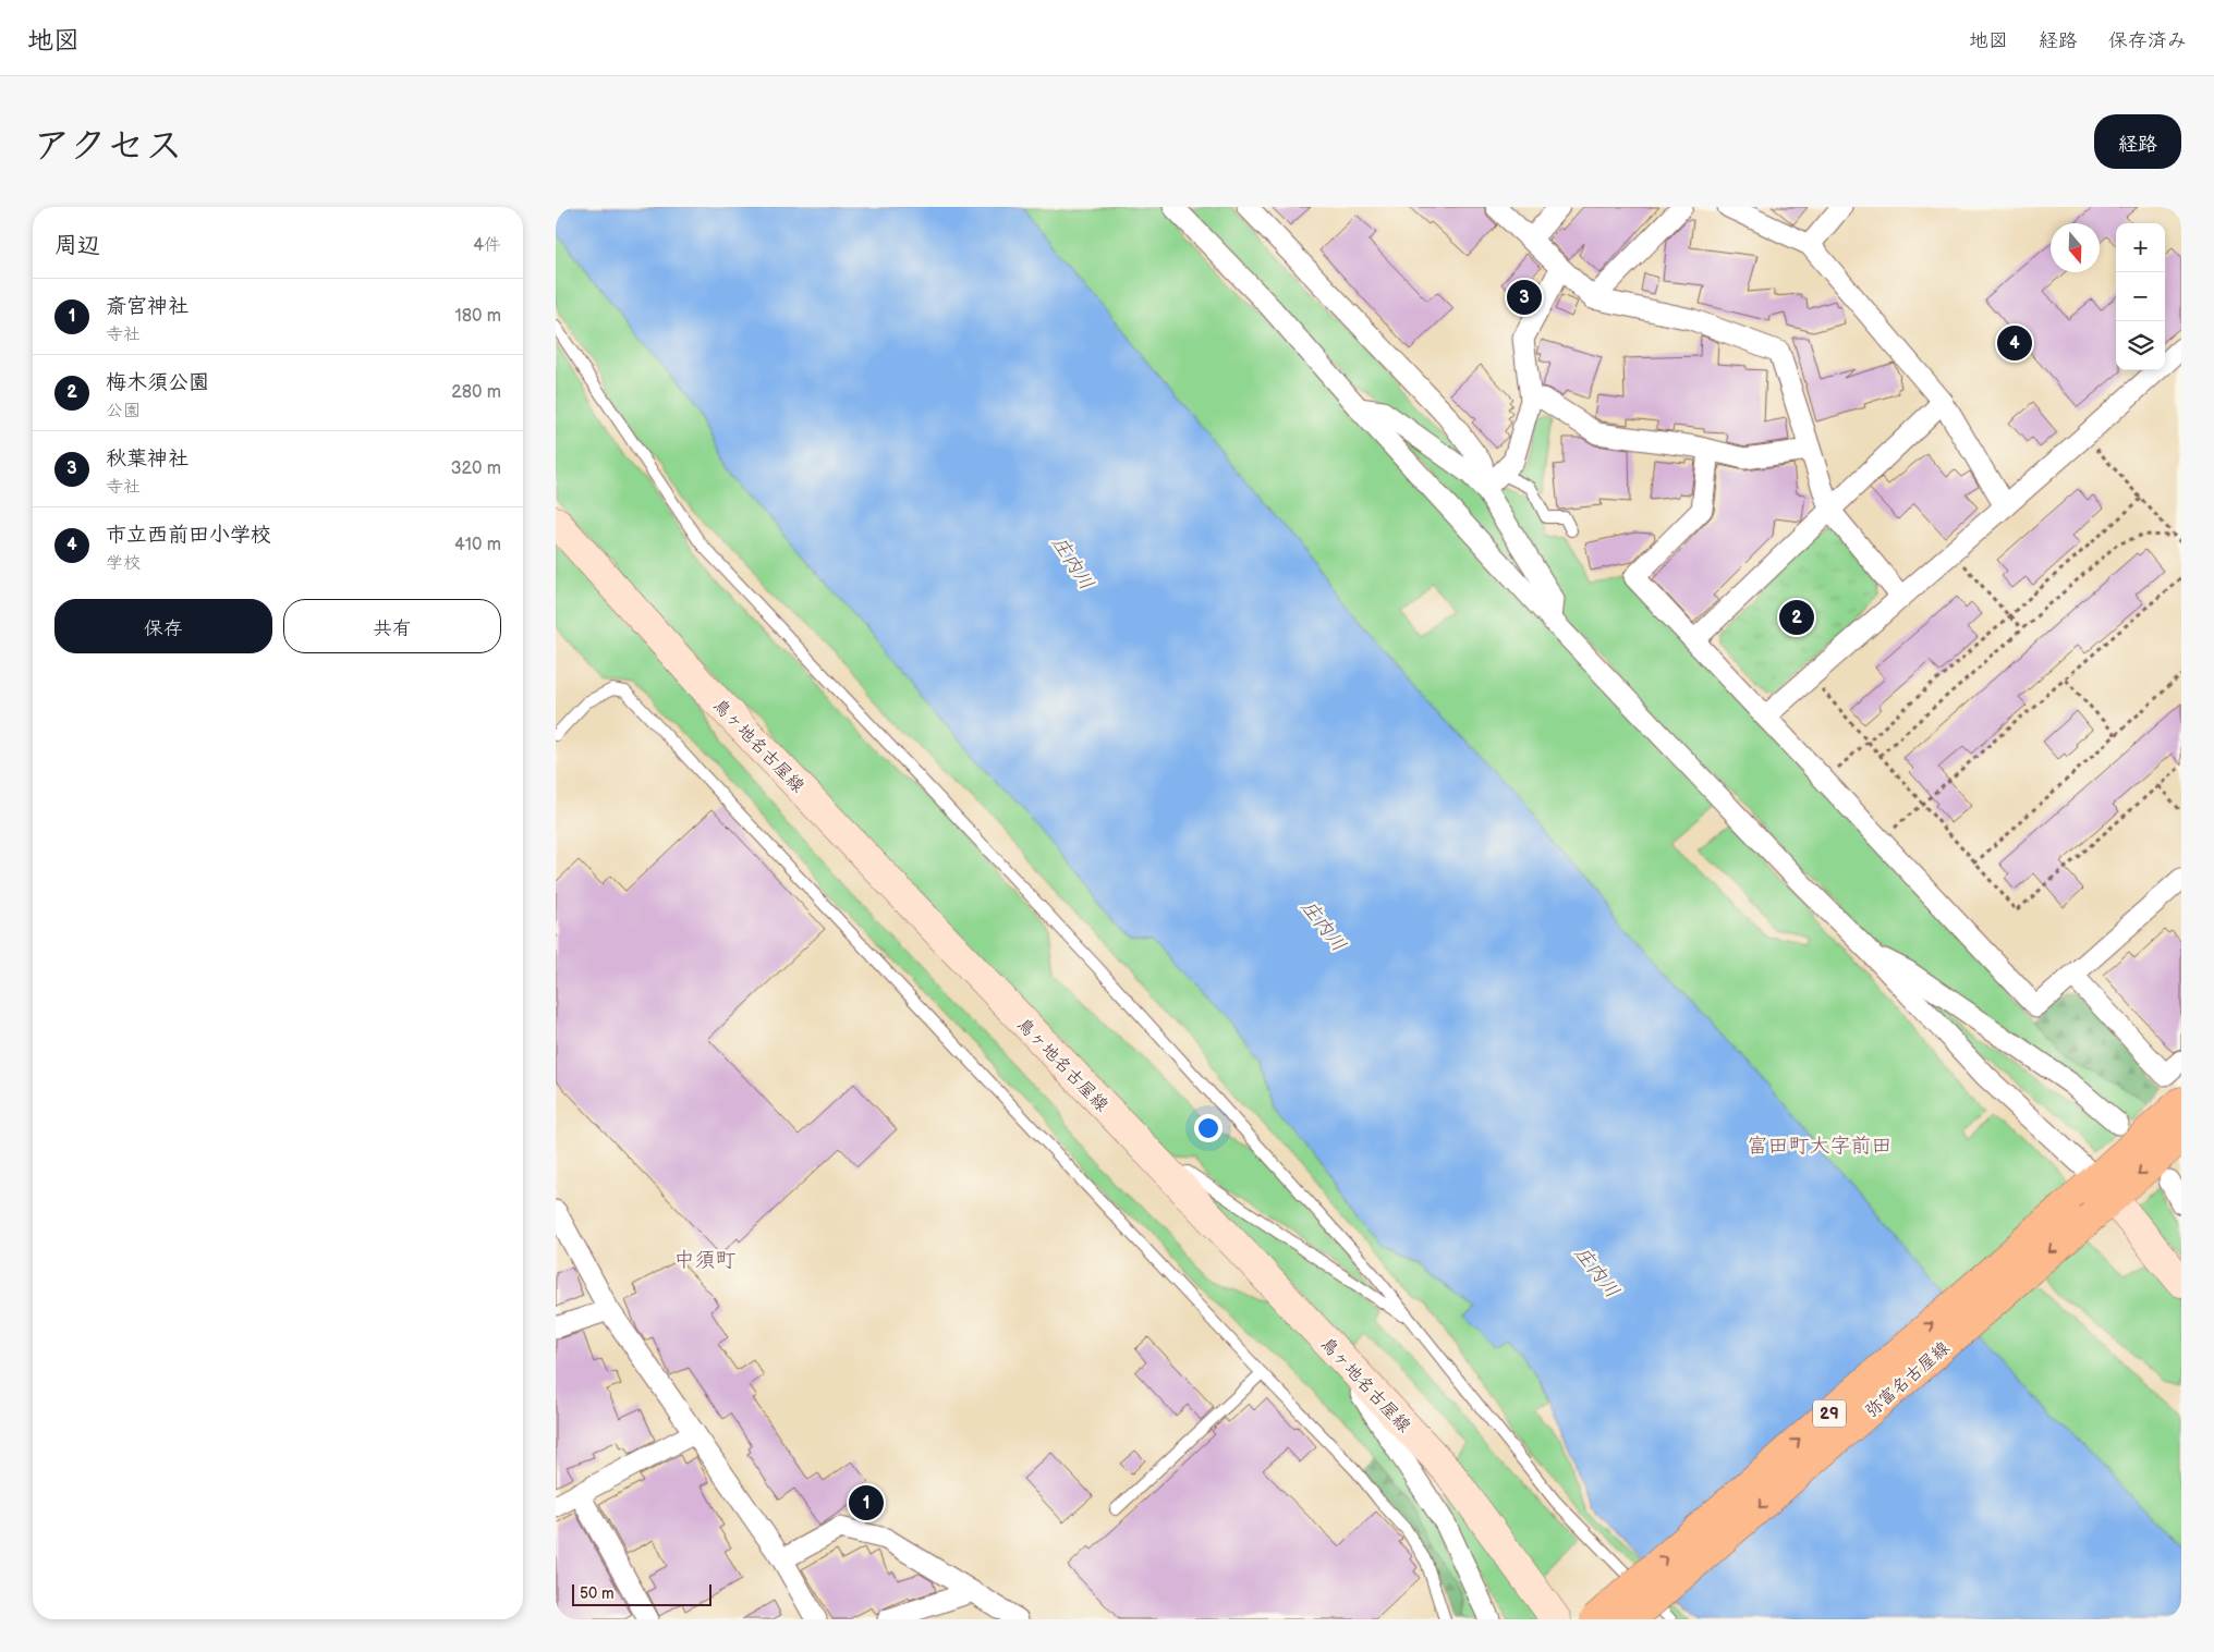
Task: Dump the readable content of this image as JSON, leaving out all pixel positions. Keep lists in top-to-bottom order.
{
  "streets": {
    "main road": ["鳥ヶ地名古屋線", "弥富名古屋線", "29"]
  },
  "districts": ["富田町大字前田", "中須町"],
  "water": ["庄内川"],
  "scale_bar": "50 m",
  "north": "bottom",
  "page": {
    "header": "地図",
    "nav": ["地図", "経路", "保存済み"],
    "title": "アクセス",
    "buttons": [
      "経路",
      ["保存", "共有"]
    ],
    "heading": ["周辺", "4件"],
    "map_buttons": ["+", "−"],
    "list": [
      {
        "mark": "1",
        "name": "斎宮神社",
        "note": "寺社",
        "value": "180 m"
      },
      {
        "mark": "2",
        "name": "梅木須公園",
        "note": "公園",
        "value": "280 m"
      },
      {
        "mark": "3",
        "name": "秋葉神社",
        "note": "寺社",
        "value": "320 m"
      },
      {
        "mark": "4",
        "name": "市立西前田小学校",
        "note": "学校",
        "value": "410 m"
      }
    ],
    "pins": [
      "3",
      "4",
      "2",
      "1"
    ],
    "scale": "50 m"
  }
}
